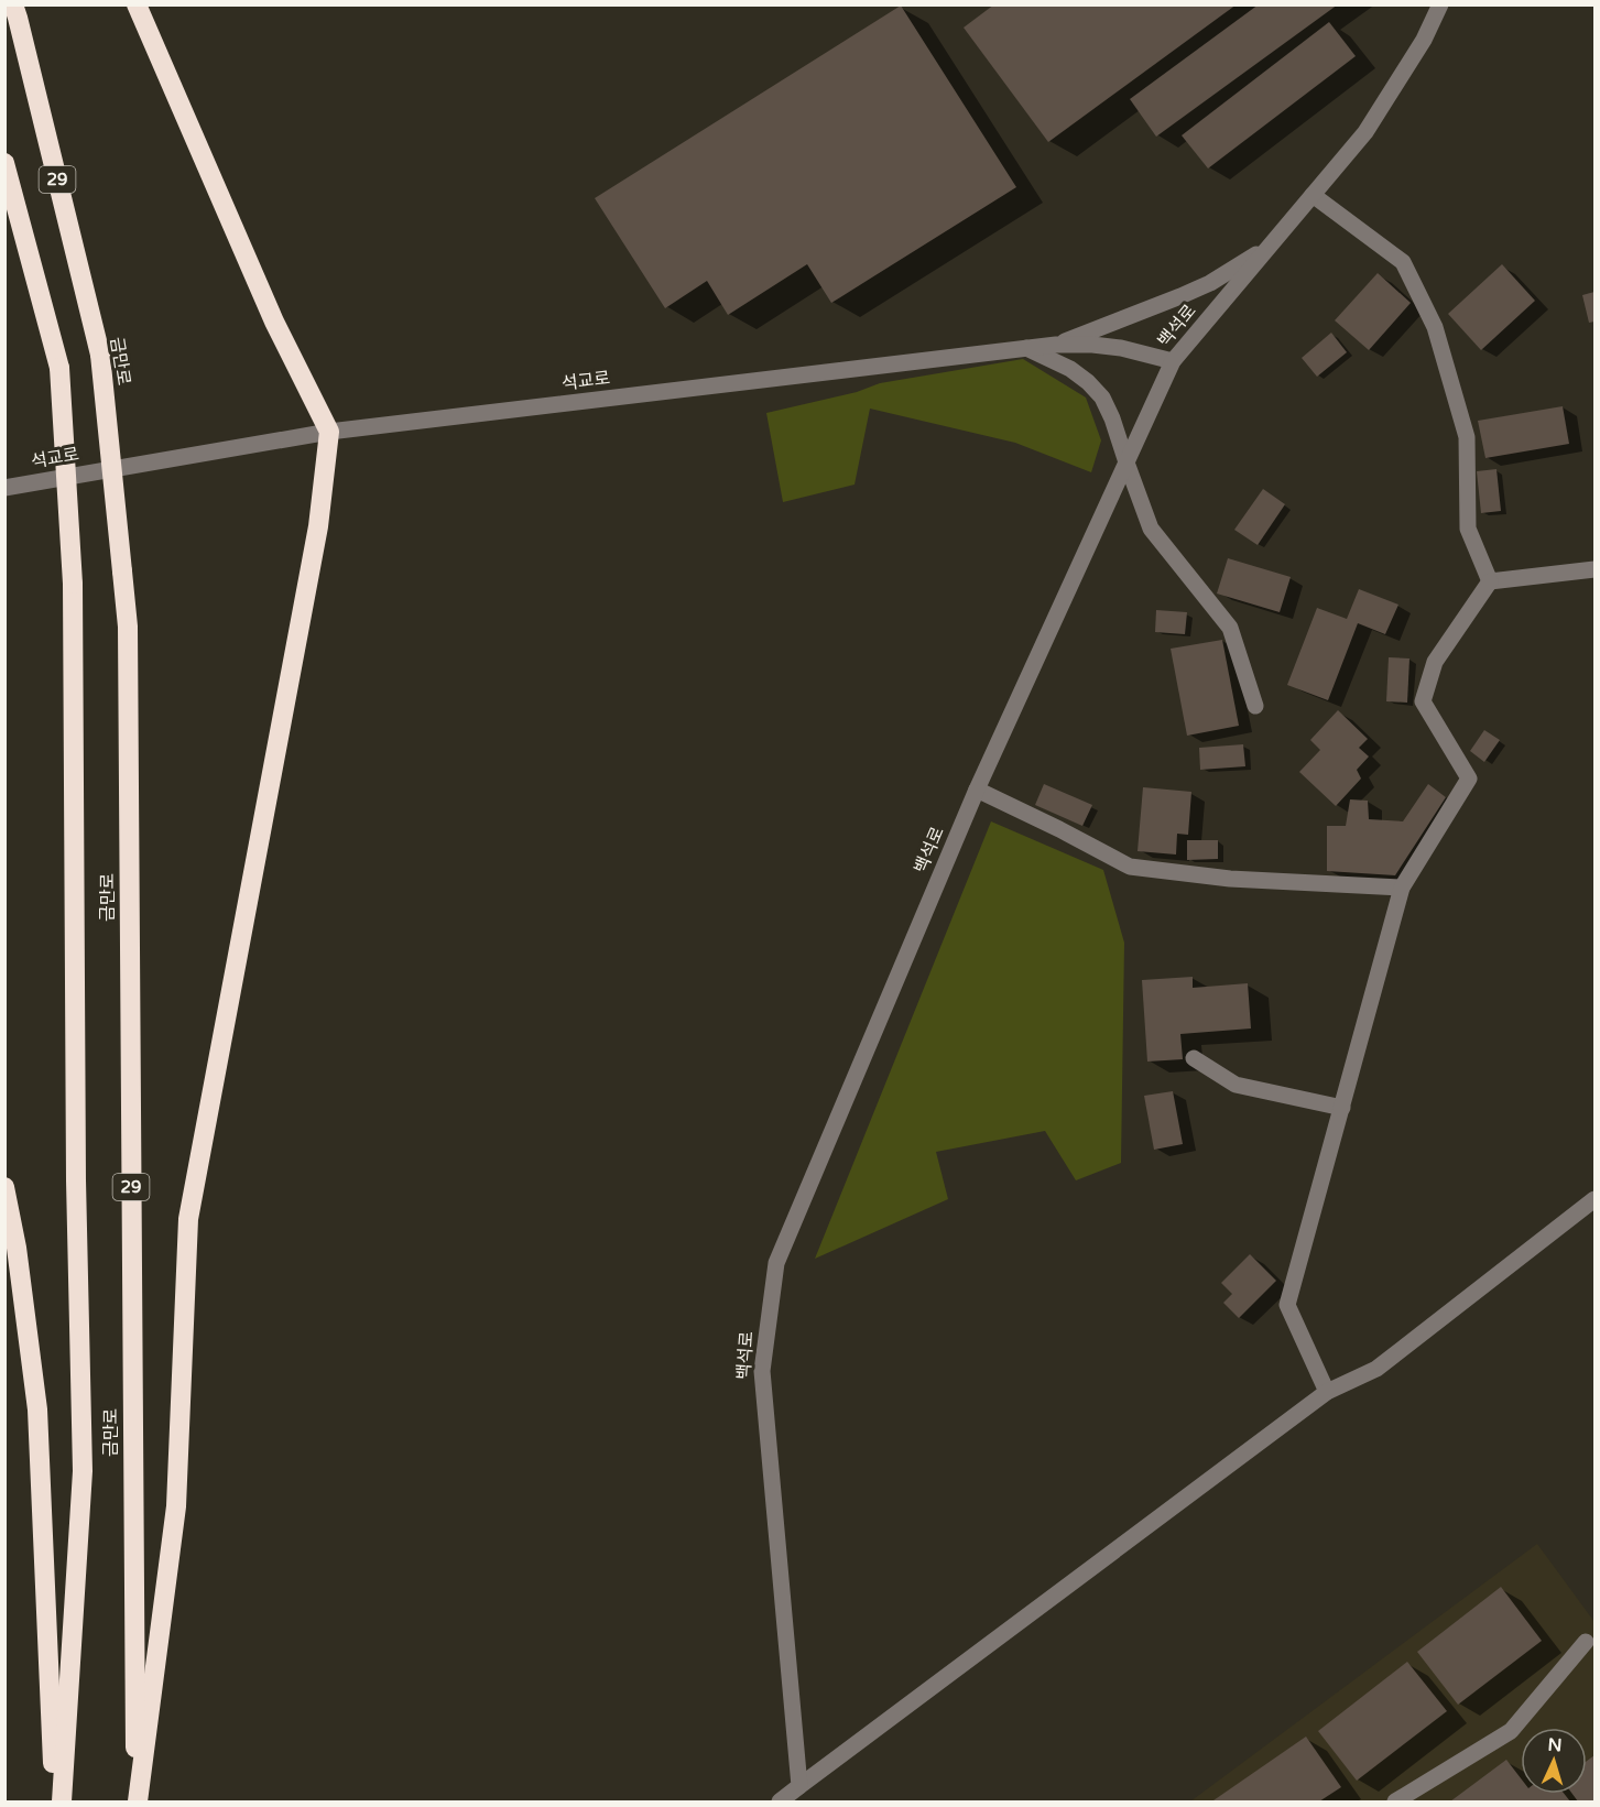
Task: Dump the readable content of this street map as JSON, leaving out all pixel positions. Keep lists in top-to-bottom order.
{
  "streets": {
    "highway": ["29", "금만로"],
    "street": ["백석로", "석교로"]
  },
  "crossings": [
    ["백석로", "석교로"]
  ],
  "north": "top"
}
